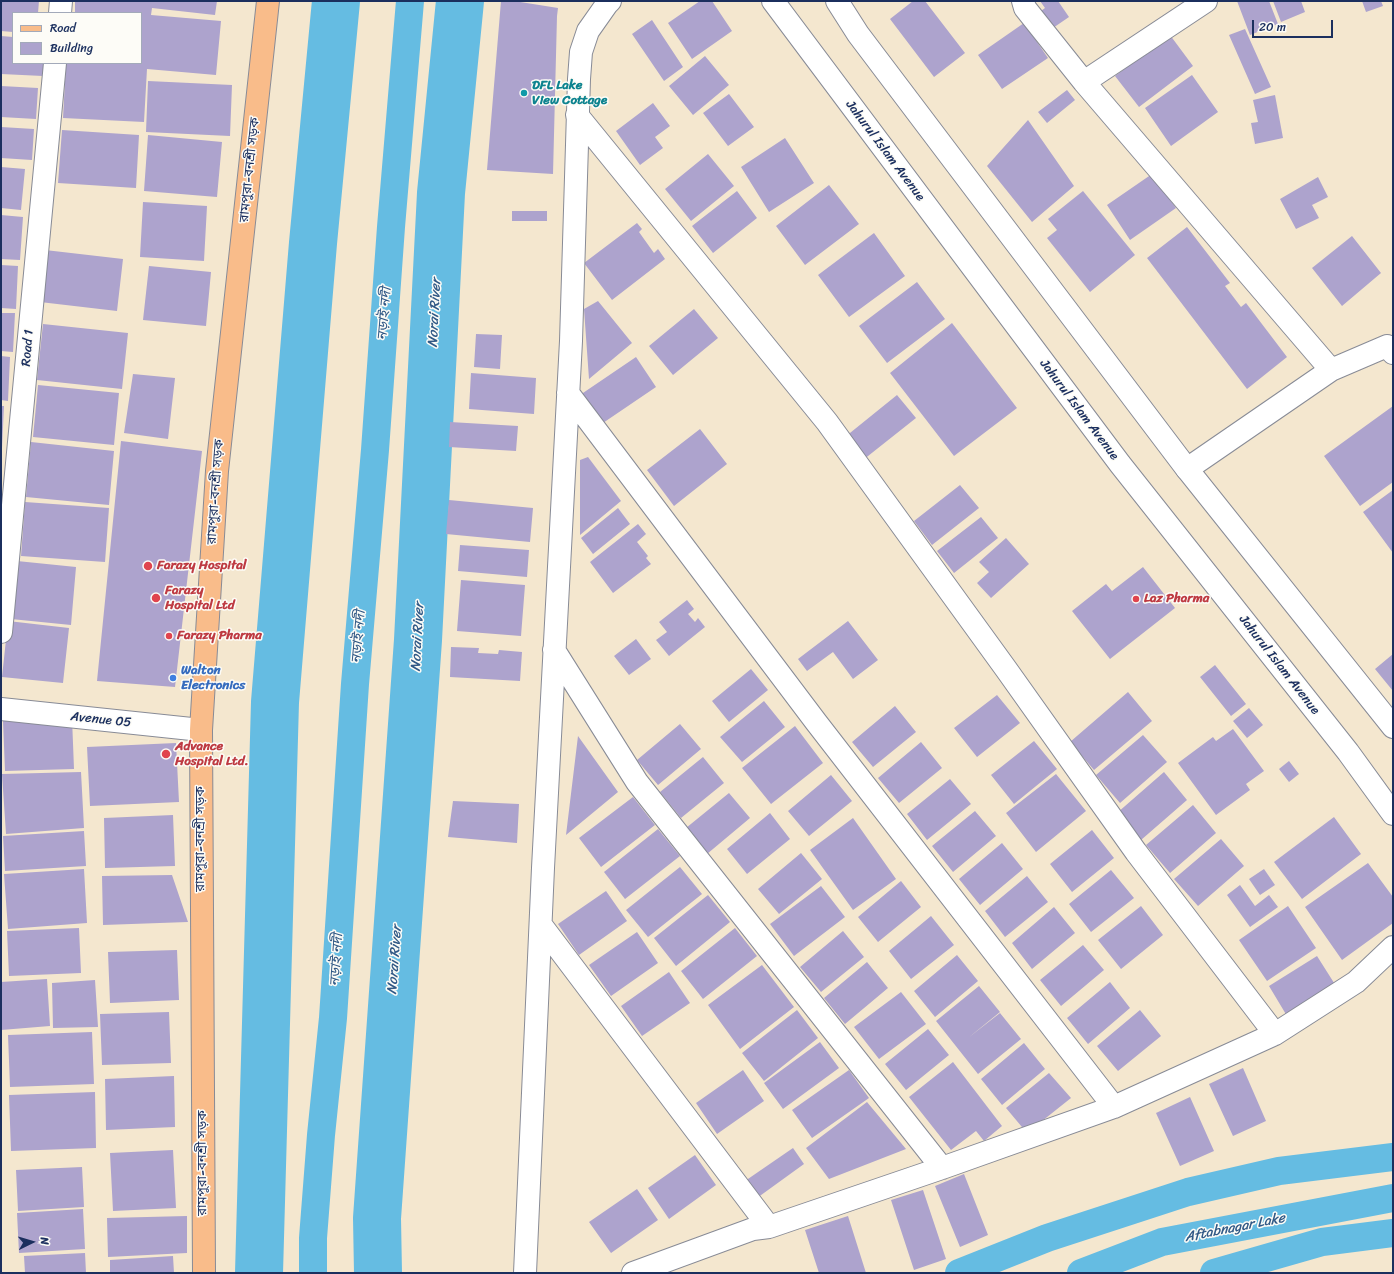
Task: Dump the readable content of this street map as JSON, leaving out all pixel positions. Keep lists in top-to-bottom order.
{
  "streets": {
    "main road": ["রামপুরা-বনশ্রী সড়ক"],
    "street": ["Jahurul Islam Avenue", "Road 1", "Avenue 05"]
  },
  "crossings": [
    ["রামপুরা-বনশ্রী সড়ক", "Avenue 05"]
  ],
  "water": ["Norai River", "নড়াই নদী", "Aftabnagar Lake"],
  "places": [
    "DFL Lake View Cottage",
    "Farazy Hospital",
    "Farazy Hospital Ltd",
    "Laz Pharma",
    "Farazy Pharma",
    "Walton Electronics",
    "Advance Hospital Ltd."
  ],
  "legend": ["Road", "Building"],
  "scale_bar": "20 m",
  "north": "right"
}
